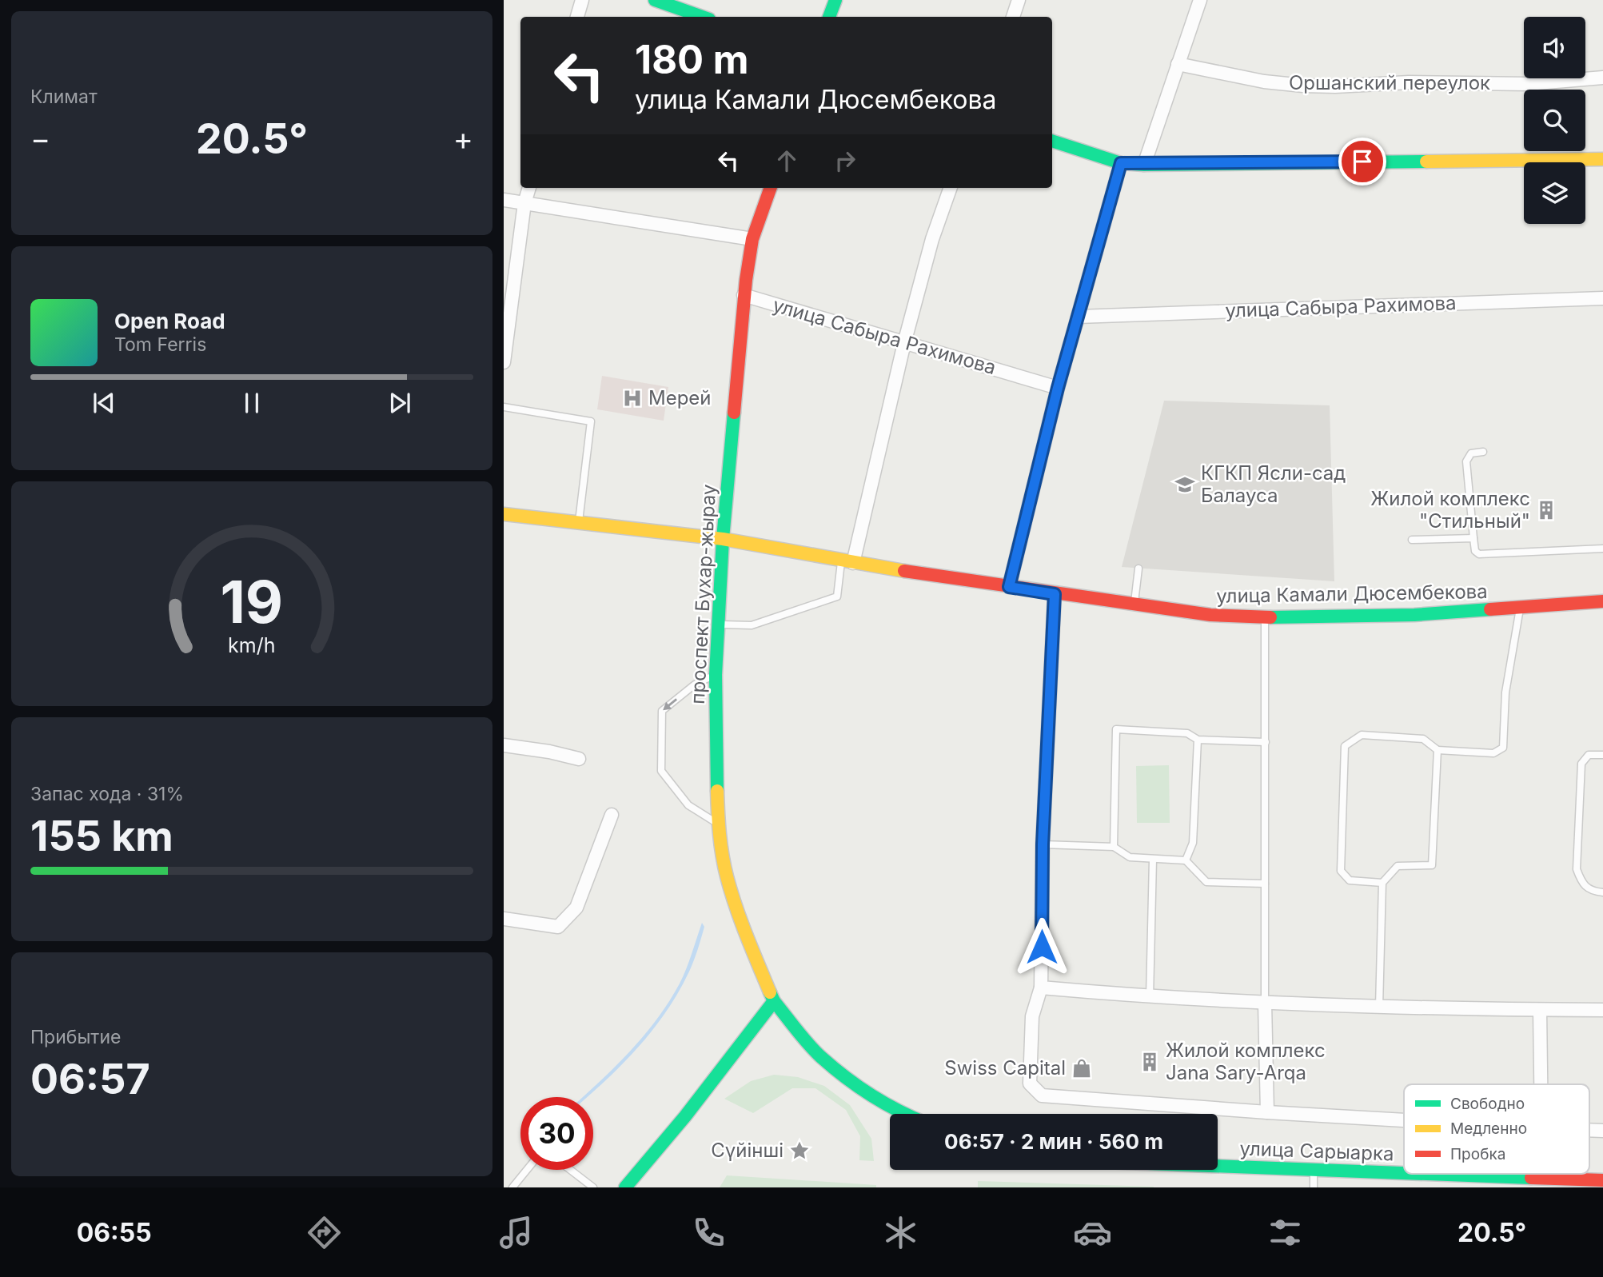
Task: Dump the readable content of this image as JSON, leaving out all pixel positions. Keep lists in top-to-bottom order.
{
  "streets": {
    "main road": ["проспект Бухар-жырау", "улица Камали Дюсембекова", "улица Сарыарка"],
    "street": ["Оршанский переулок", "улица Сабыра Рахимова"]
  },
  "crossings": [
    ["улица Сабыра Рахимова", "проспект Бухар-жырау"],
    ["проспект Бухар-жырау", "улица Камали Дюсембекова"]
  ],
  "places": {
    "hospital": ["Мерей"],
    "school or university": ["КГКП Ясли-сад Балауса"],
    "building": ["Жилой комплекс \"Стильный\"", "Жилой комплекс Jana Sary-Arqa"],
    "shop": ["Swiss Capital"],
    "place": ["Сүйінші"]
  },
  "legend": ["Свободно", "Медленно", "Пробка"],
  "page": {
    "tile": [
      "Климат",
      ["Запас хода · 31%", "155 km"],
      ["Прибытие", "06:57"]
    ],
    "turn": ["180 m", "улица Камали Дюсембекова"],
    "heat": ["−", "20.5°", "+"],
    "song": ["Open Road", "Tom Ferris"],
    "limit": "30",
    "trip": "06:57 · 2 мин · 560 m",
    "tabs": ["06:55", "20.5°"],
    "gauge": ["19", "km/h"]
  }
}
